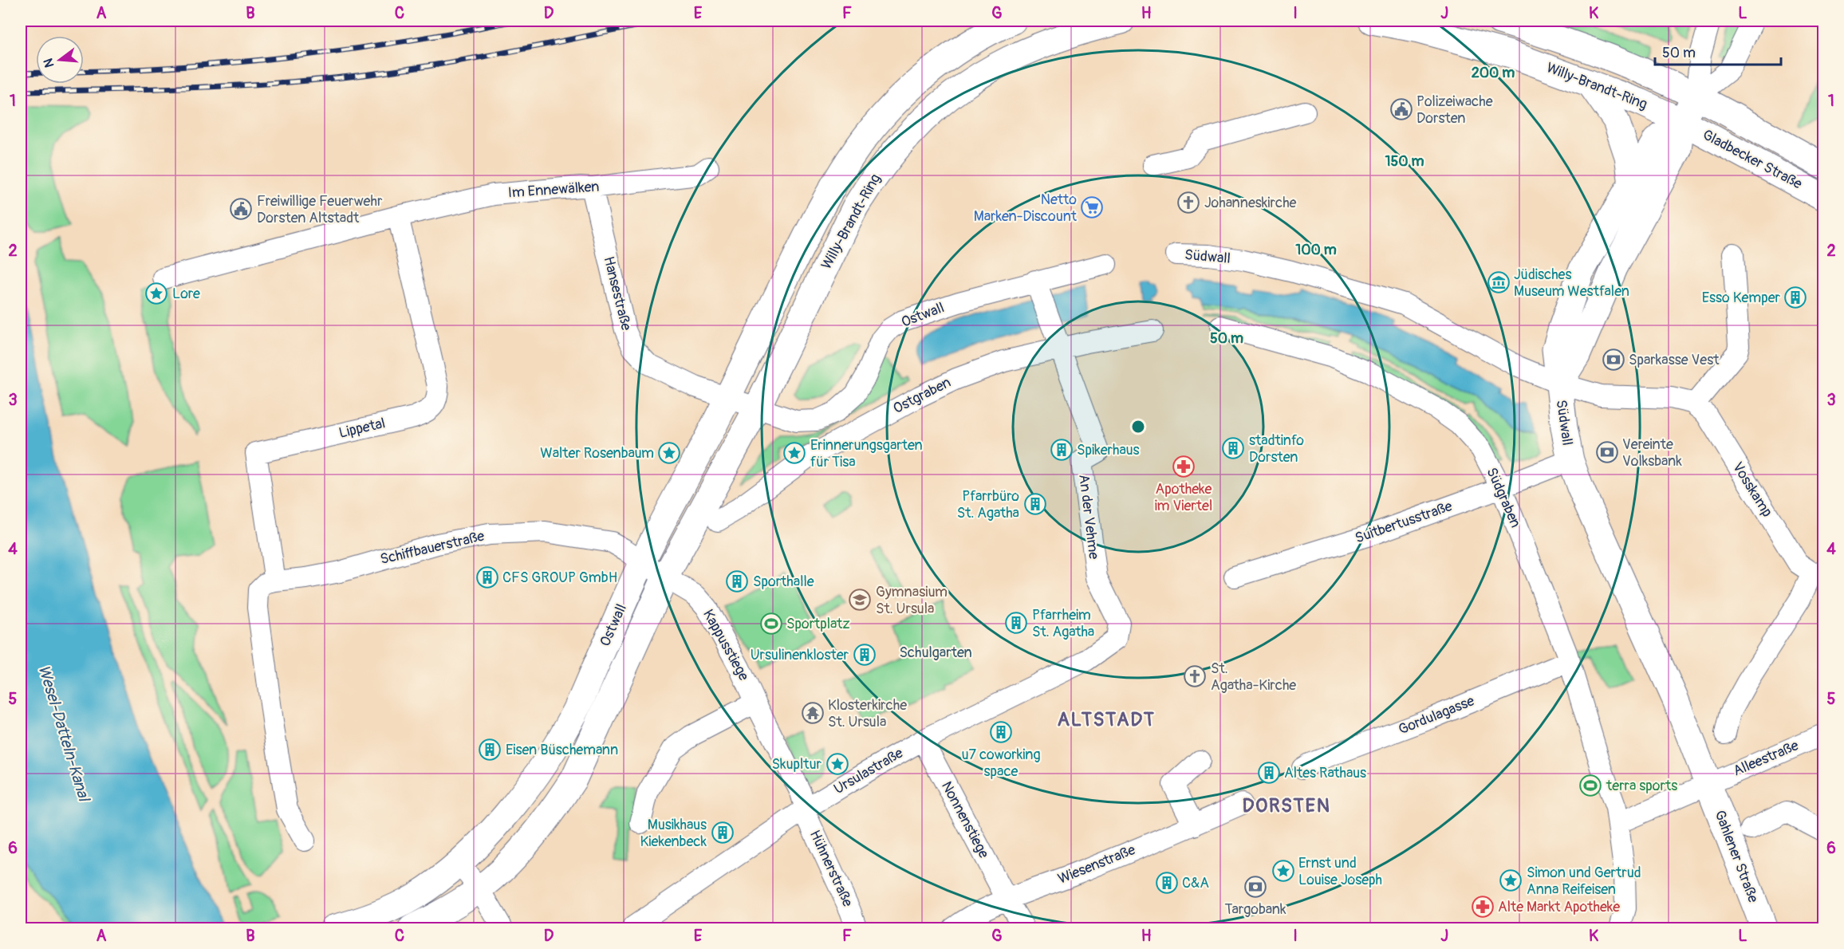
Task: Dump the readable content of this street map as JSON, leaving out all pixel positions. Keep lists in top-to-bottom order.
{
  "streets": {
    "main road": [
      "Willy-Brandt-Ring",
      "Gladbecker Straße",
      "Südwall",
      "Ostwall",
      "Gahlener Straße"
    ],
    "street": [
      "Im Ennewälken",
      "Hansestraße",
      "Ostgraben",
      "Lippetal",
      "Vosskamp",
      "Südgraben",
      "An der Vehme",
      "Suitbertusstraße",
      "Schiffbauerstraße",
      "Kappusstiege",
      "Gordulagasse",
      "Alleestraße",
      "Ursulastraße",
      "Nonnenstiege",
      "Wiesenstraße",
      "Hühnerstraße"
    ]
  },
  "crossings": [
    ["Willy-Brandt-Ring", "Gladbecker Straße"],
    ["Willy-Brandt-Ring", "Ostwall"],
    ["Im Ennewälken", "Hansestraße"],
    ["Im Ennewälken", "Lippetal"],
    ["Südwall", "Suitbertusstraße"],
    ["Südwall", "Alleestraße"],
    ["Südwall", "Gahlener Straße"],
    ["Hansestraße", "Ostwall"],
    ["Ostwall", "Schiffbauerstraße"],
    ["Ostwall", "Kappusstiege"],
    ["Ostgraben", "An der Vehme"],
    ["Lippetal", "Schiffbauerstraße"],
    ["Südgraben", "Suitbertusstraße"],
    ["Südgraben", "Gordulagasse"],
    ["Südgraben", "Alleestraße"],
    ["An der Vehme", "Ursulastraße"],
    ["Schiffbauerstraße", "Kappusstiege"],
    ["Kappusstiege", "Ursulastraße"],
    ["Kappusstiege", "Hühnerstraße"],
    ["Alleestraße", "Gahlener Straße"],
    ["Ursulastraße", "Nonnenstiege"],
    ["Ursulastraße", "Hühnerstraße"],
    ["Nonnenstiege", "Wiesenstraße"]
  ],
  "districts": ["ALTSTADT", "DORSTEN"],
  "water": ["Wesel-Datteln-Kanal"],
  "parks": ["Schulgarten"],
  "places": {
    "public building": ["Polizeiwache Dorsten", "Freiwillige Feuerwehr Dorsten Altstadt"],
    "church": ["Johanneskirche", "St. Agatha-Kirche"],
    "supermarket": ["Netto Marken-Discount"],
    "museum": ["Jüdisches Museum Westfalen"],
    "place": [
      "Lore",
      "Walter Rosenbaum",
      "Erinnerungsgarten für Tisa",
      "Skupltur",
      "Ernst und Louise Joseph",
      "Simon und Gertrud Anna Reifeisen"
    ],
    "building": [
      "Esso Kemper",
      "stadtinfo Dorsten",
      "Spikerhaus",
      "Pfarrbüro St. Agatha",
      "CFS GROUP GmbH",
      "Sporthalle",
      "Pfarrheim St. Agatha",
      "Ursulinenkloster",
      "u7 coworking space",
      "Eisen Büschemann",
      "Altes Rathaus",
      "Musikhaus Kiekenbeck",
      "C&A"
    ],
    "bank": ["Sparkasse Vest", "Vereinte Volksbank", "Targobank"],
    "pharmacy": ["Apotheke im Viertel", "Alte Markt Apotheke"],
    "school or university": ["Gymnasium St. Ursula"],
    "sports": ["Sportplatz", "terra sports"],
    "temple": ["Klosterkirche St. Ursula"]
  },
  "scale_bar": "50 m",
  "north": "left",
  "grid": {
    "columns": [
      "A",
      "B",
      "C",
      "D",
      "E",
      "F",
      "G",
      "H",
      "I",
      "J",
      "K",
      "L"
    ],
    "rows": [
      "1",
      "2",
      "3",
      "4",
      "5",
      "6"
    ]
  },
  "rings": [
    "200 m",
    "150 m",
    "100 m",
    "50 m"
  ]
}
